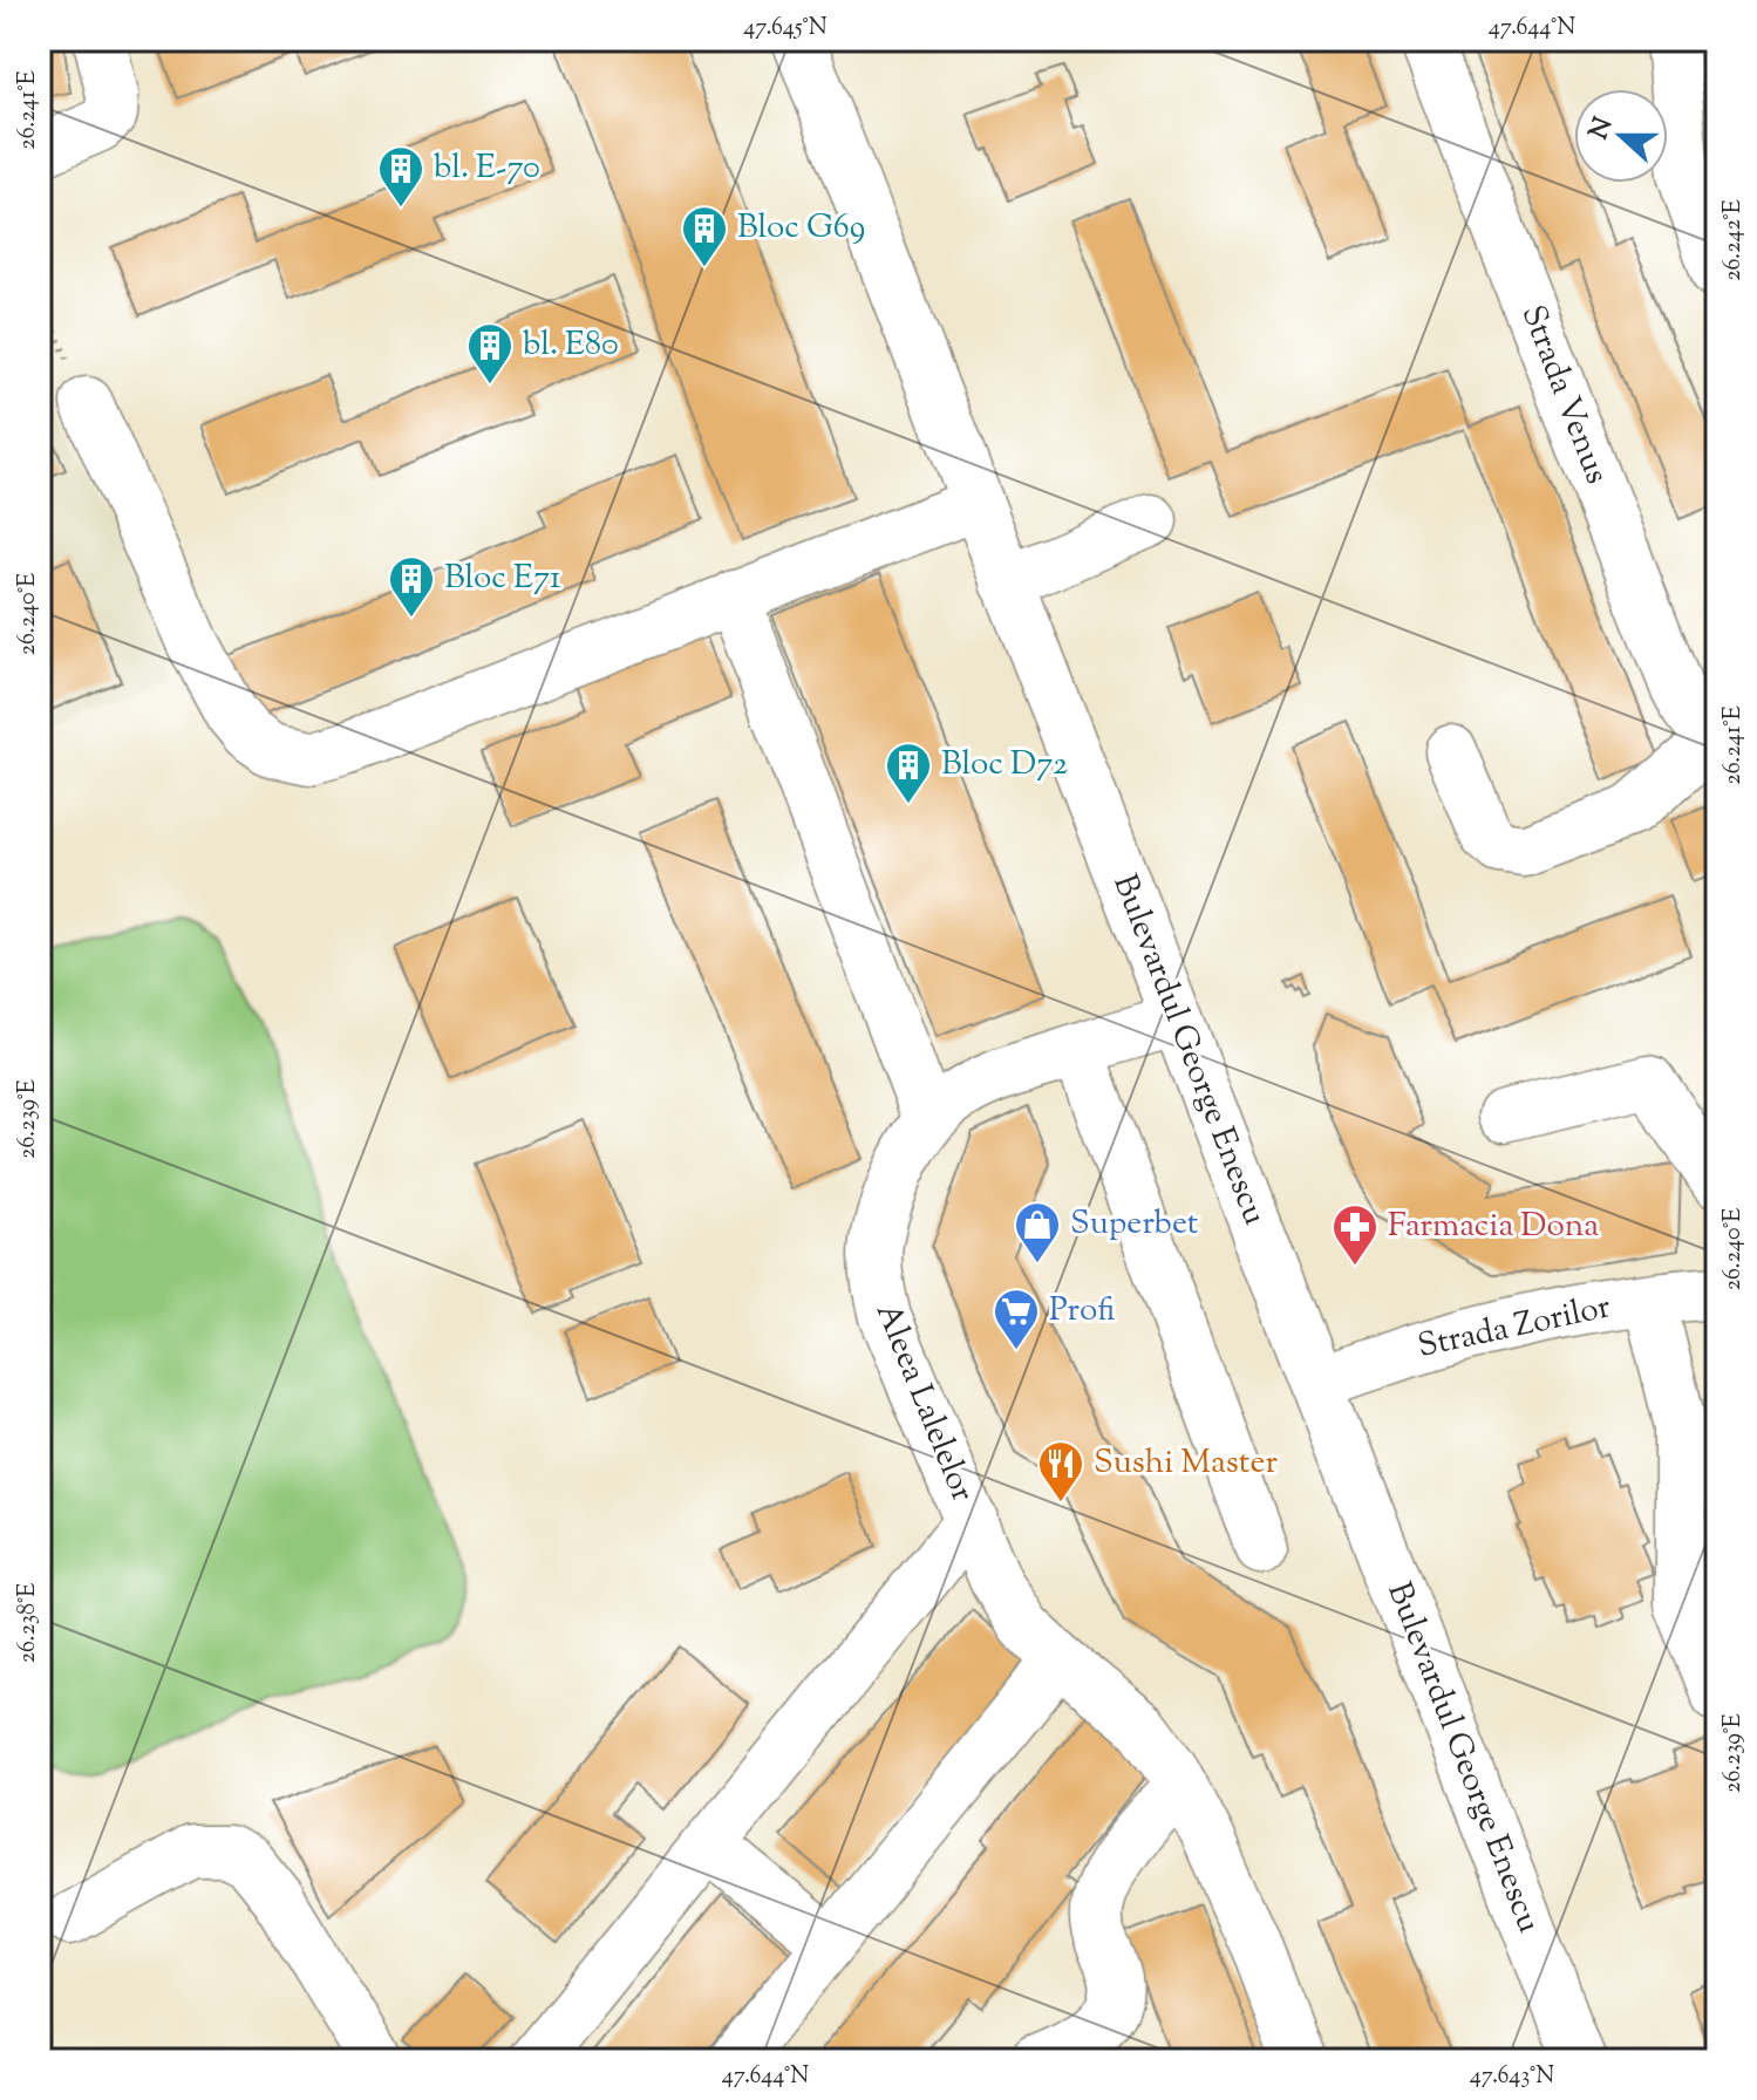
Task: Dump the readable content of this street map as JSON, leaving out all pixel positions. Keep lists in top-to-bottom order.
{
  "streets": {
    "street": [
      "Strada Venus",
      "Bulevardul George Enescu",
      "Strada Zorilor",
      "Aleea Lalelelor"
    ]
  },
  "crossings": [
    ["Bulevardul George Enescu", "Strada Zorilor"],
    ["Bulevardul George Enescu", "Aleea Lalelelor"]
  ],
  "places": {
    "building": [
      "bl. E-70",
      "Bloc G69",
      "bl. E80",
      "Bloc E71",
      "Bloc D72"
    ],
    "shop": ["Superbet"],
    "pharmacy": ["Farmacia Dona"],
    "supermarket": ["Profi"],
    "restaurant": ["Sushi Master"]
  },
  "north": "left",
  "coordinates": [
    "47.645°N",
    "47.644°N",
    "26.241°E",
    "26.242°E",
    "26.240°E",
    "26.239°E",
    "26.238°E",
    "47.643°N"
  ]
}
